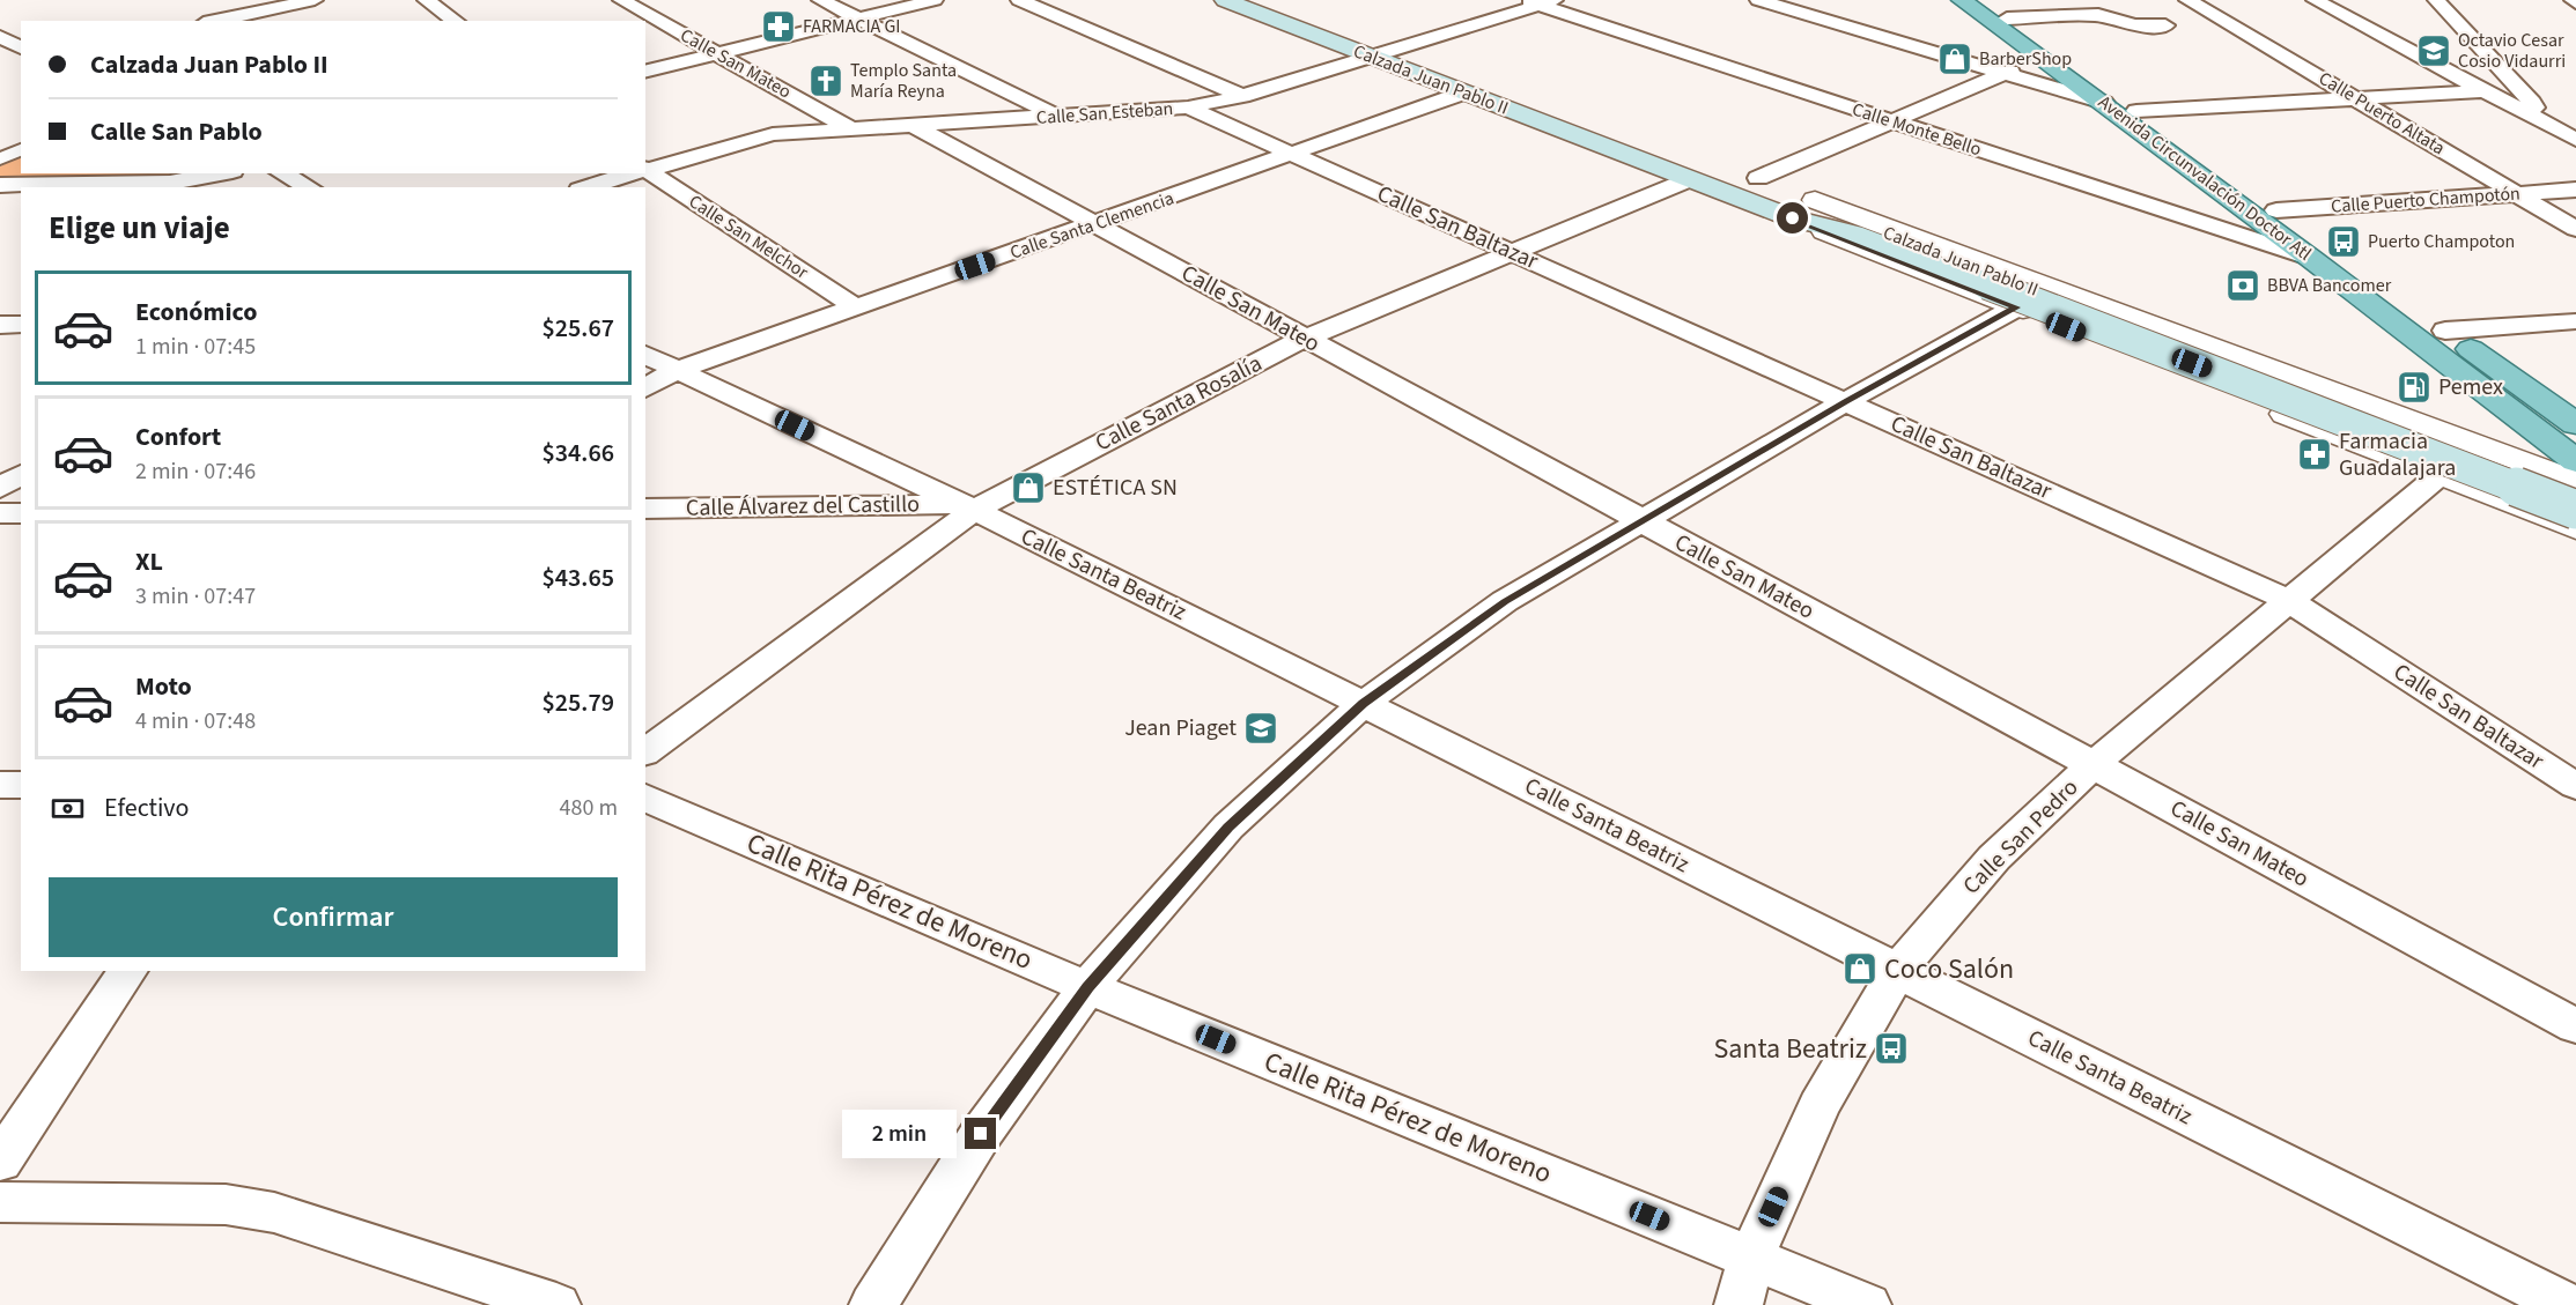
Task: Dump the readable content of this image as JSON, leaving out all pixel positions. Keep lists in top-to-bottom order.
{
  "streets": {
    "main road": ["Calzada Juan Pablo II", "Avenida Circunvalación Doctor Atl"],
    "street": [
      "Calle San Mateo",
      "Calle San Esteban",
      "Calle Puerto Altata",
      "Calle Monte Bello",
      "Calle Puerto Champotón",
      "Calle Santa Clemencia",
      "Calle San Baltazar",
      "Calle San Melchor",
      "Calle Santa Rosalía",
      "Calle Álvarez del Castillo",
      "Calle Santa Beatriz",
      "Calle San Pedro",
      "Calle Rita Pérez de Moreno"
    ]
  },
  "crossings": [
    ["Calle San Mateo", "Calle San Esteban"],
    ["Calle San Mateo", "Calle Santa Clemencia"],
    ["Calle San Mateo", "Calle Santa Rosalía"],
    ["Calle San Mateo", "Calle San Pedro"],
    ["Calzada Juan Pablo II", "Calle San Esteban"],
    ["Calzada Juan Pablo II", "Avenida Circunvalación Doctor Atl"],
    ["Calzada Juan Pablo II", "Calle Santa Clemencia"],
    ["Calzada Juan Pablo II", "Calle Santa Rosalía"],
    ["Calzada Juan Pablo II", "Calle San Pedro"],
    ["Calle San Esteban", "Calle Monte Bello"],
    ["Calle San Esteban", "Calle San Baltazar"],
    ["Calle Puerto Altata", "Calle Puerto Champotón"],
    ["Calle Monte Bello", "Avenida Circunvalación Doctor Atl"],
    ["Avenida Circunvalación Doctor Atl", "Calle Puerto Champotón"],
    ["Calle Santa Clemencia", "Calle San Baltazar"],
    ["Calle Santa Clemencia", "Calle San Melchor"],
    ["Calle Santa Clemencia", "Calle Santa Beatriz"],
    ["Calle San Baltazar", "Calle Santa Rosalía"],
    ["Calle San Baltazar", "Calle San Pedro"],
    ["Calle Santa Rosalía", "Calle Álvarez del Castillo"],
    ["Calle Santa Rosalía", "Calle Santa Beatriz"],
    ["Calle Álvarez del Castillo", "Calle Santa Beatriz"],
    ["Calle Santa Beatriz", "Calle San Pedro"],
    ["Calle San Pedro", "Calle Rita Pérez de Moreno"]
  ],
  "places": {
    "pharmacy": ["FARMACIA GI", "Farmacia Guadalajara"],
    "school or university": ["Octavio Cesar Cosio Vidaurri", "Jean Piaget"],
    "shop": ["BarberShop", "ESTÉTICA SN", "Coco Salón"],
    "church": ["Templo Santa María Reyna"],
    "bus stop": ["Puerto Champoton", "Santa Beatriz"],
    "bank": ["BBVA Bancomer"],
    "fuel station": ["Pemex"]
  },
  "page": {
    "banner": ["Calzada Juan Pablo II", "Calle San Pablo"],
    "heading": "Elige un viaje",
    "list": [
      {
        "name": "Económico",
        "note": "1 min · 07:45",
        "value": "$25.67"
      },
      {
        "name": "Confort",
        "note": "2 min · 07:46",
        "value": "$34.66"
      },
      {
        "name": "XL",
        "note": "3 min · 07:47",
        "value": "$43.65"
      },
      {
        "name": "Moto",
        "note": "4 min · 07:48",
        "value": "$25.79"
      }
    ],
    "pay": ["Efectivo", "480 m"],
    "buttons": "Confirmar",
    "bubble": "2 min"
  }
}
